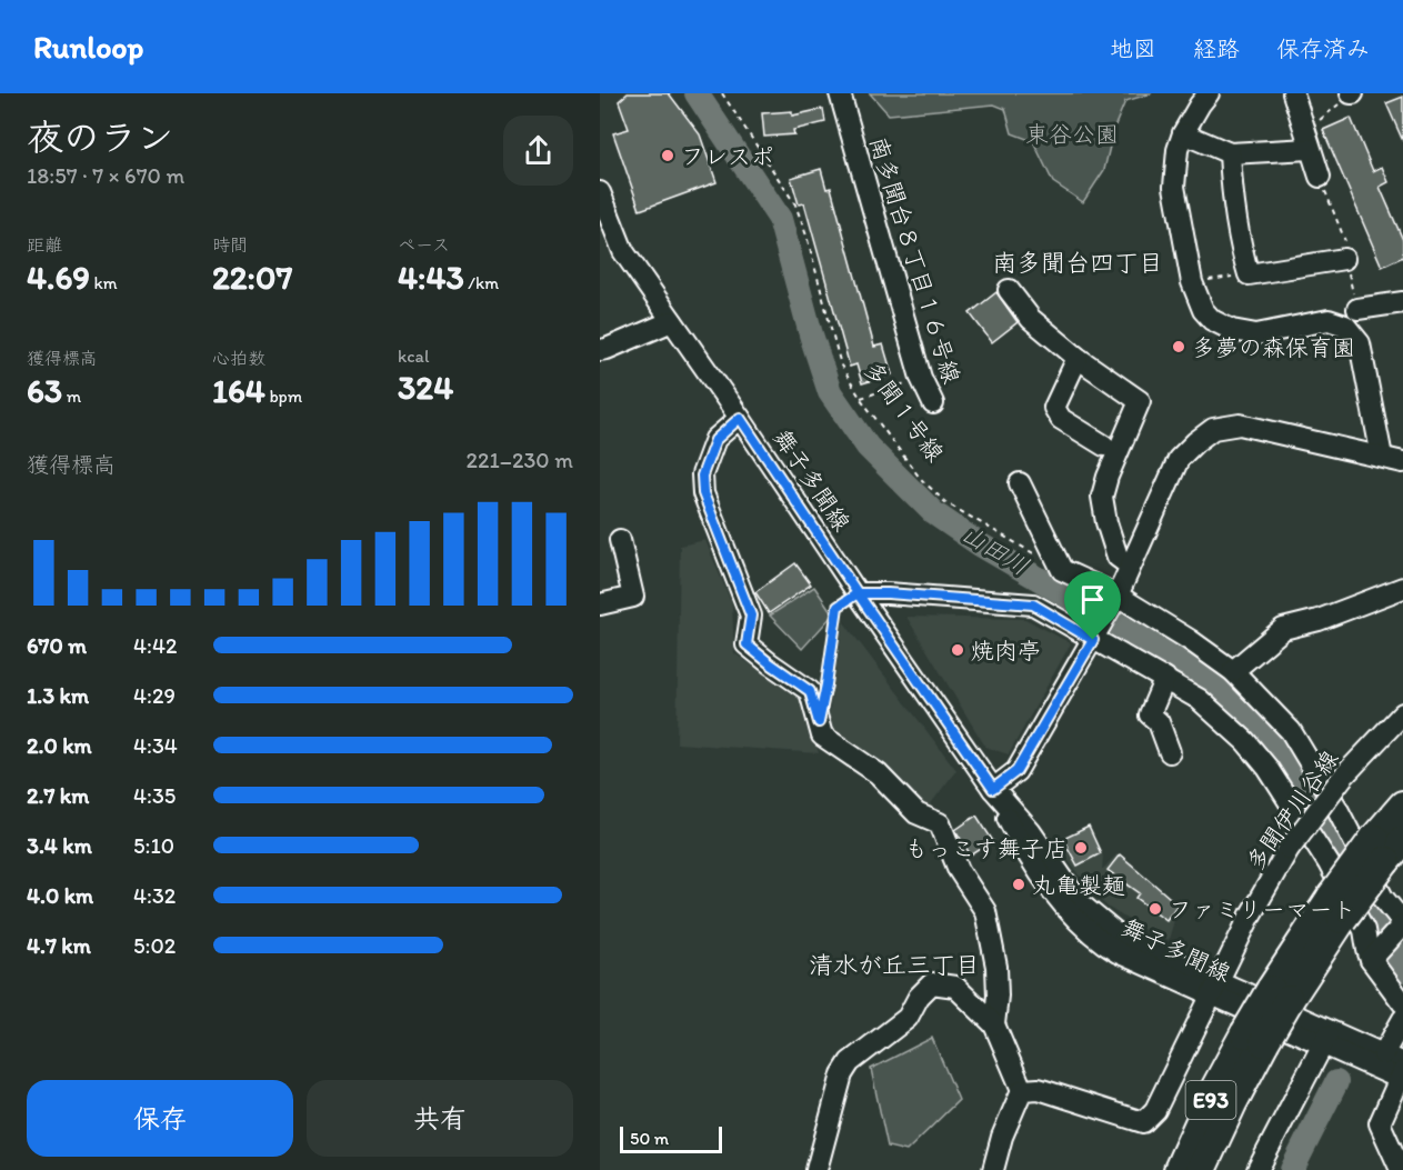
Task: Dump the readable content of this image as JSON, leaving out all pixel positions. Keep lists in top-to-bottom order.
{
  "streets": {
    "highway": ["E93"],
    "street": ["南多聞台８丁目１６号線", "舞子多聞線", "多聞伊川谷線"],
    "path": ["多聞１号線"]
  },
  "crossings": [
    ["舞子多聞線", "多聞伊川谷線"]
  ],
  "districts": ["南多聞台四丁目", "清水が丘三丁目"],
  "water": ["山田川"],
  "parks": ["東谷公園"],
  "places": [
    "フレスポ",
    "多夢の森保育園",
    "焼肉亭",
    "もっこす舞子店",
    "丸亀製麺",
    "ファミリーマート"
  ],
  "scale_bar": "50 m",
  "page": {
    "header": "Runloop",
    "nav": ["地図", "経路", "保存済み"],
    "heading": ["夜のラン", "18:57 · 7 × 670 m"],
    "stats": [
      ["距離", "4.69 km"],
      ["時間", "22:07"],
      ["ペース", "4:43 /km"],
      ["獲得標高", "63 m"],
      ["心拍数", "164 bpm"],
      ["kcal", "324"]
    ],
    "chart": ["獲得標高", "221–230 m"],
    "list": [
      {
        "name": "670 m",
        "note": "4:42"
      },
      {
        "name": "1.3 km",
        "note": "4:29"
      },
      {
        "name": "2.0 km",
        "note": "4:34"
      },
      {
        "name": "2.7 km",
        "note": "4:35"
      },
      {
        "name": "3.4 km",
        "note": "5:10"
      },
      {
        "name": "4.0 km",
        "note": "4:32"
      },
      {
        "name": "4.7 km",
        "note": "5:02"
      }
    ],
    "buttons": ["保存", "共有"],
    "scale": "50 m"
  }
}
